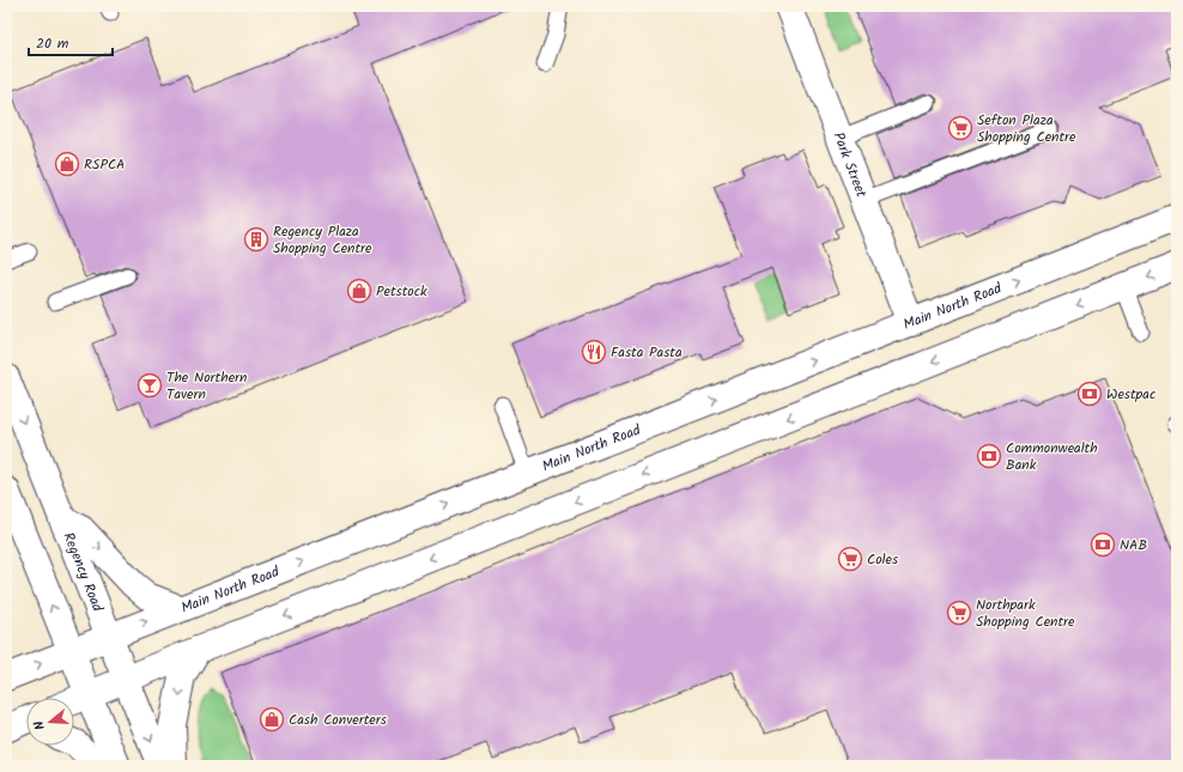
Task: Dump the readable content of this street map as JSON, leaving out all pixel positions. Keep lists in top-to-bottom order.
{
  "streets": {
    "main road": ["Park Street", "Main North Road", "Regency Road"]
  },
  "crossings": [
    ["Park Street", "Main North Road"],
    ["Main North Road", "Regency Road"]
  ],
  "places": {
    "supermarket": ["Sefton Plaza Shopping Centre", "Coles", "Northpark Shopping Centre"],
    "shop": ["RSPCA", "Petstock", "Cash Converters"],
    "building": ["Regency Plaza Shopping Centre"],
    "restaurant": ["Fasta Pasta"],
    "bar": ["The Northern Tavern"],
    "bank": ["Westpac", "Commonwealth Bank", "NAB"]
  },
  "scale_bar": "20 m",
  "north": "left"
}
